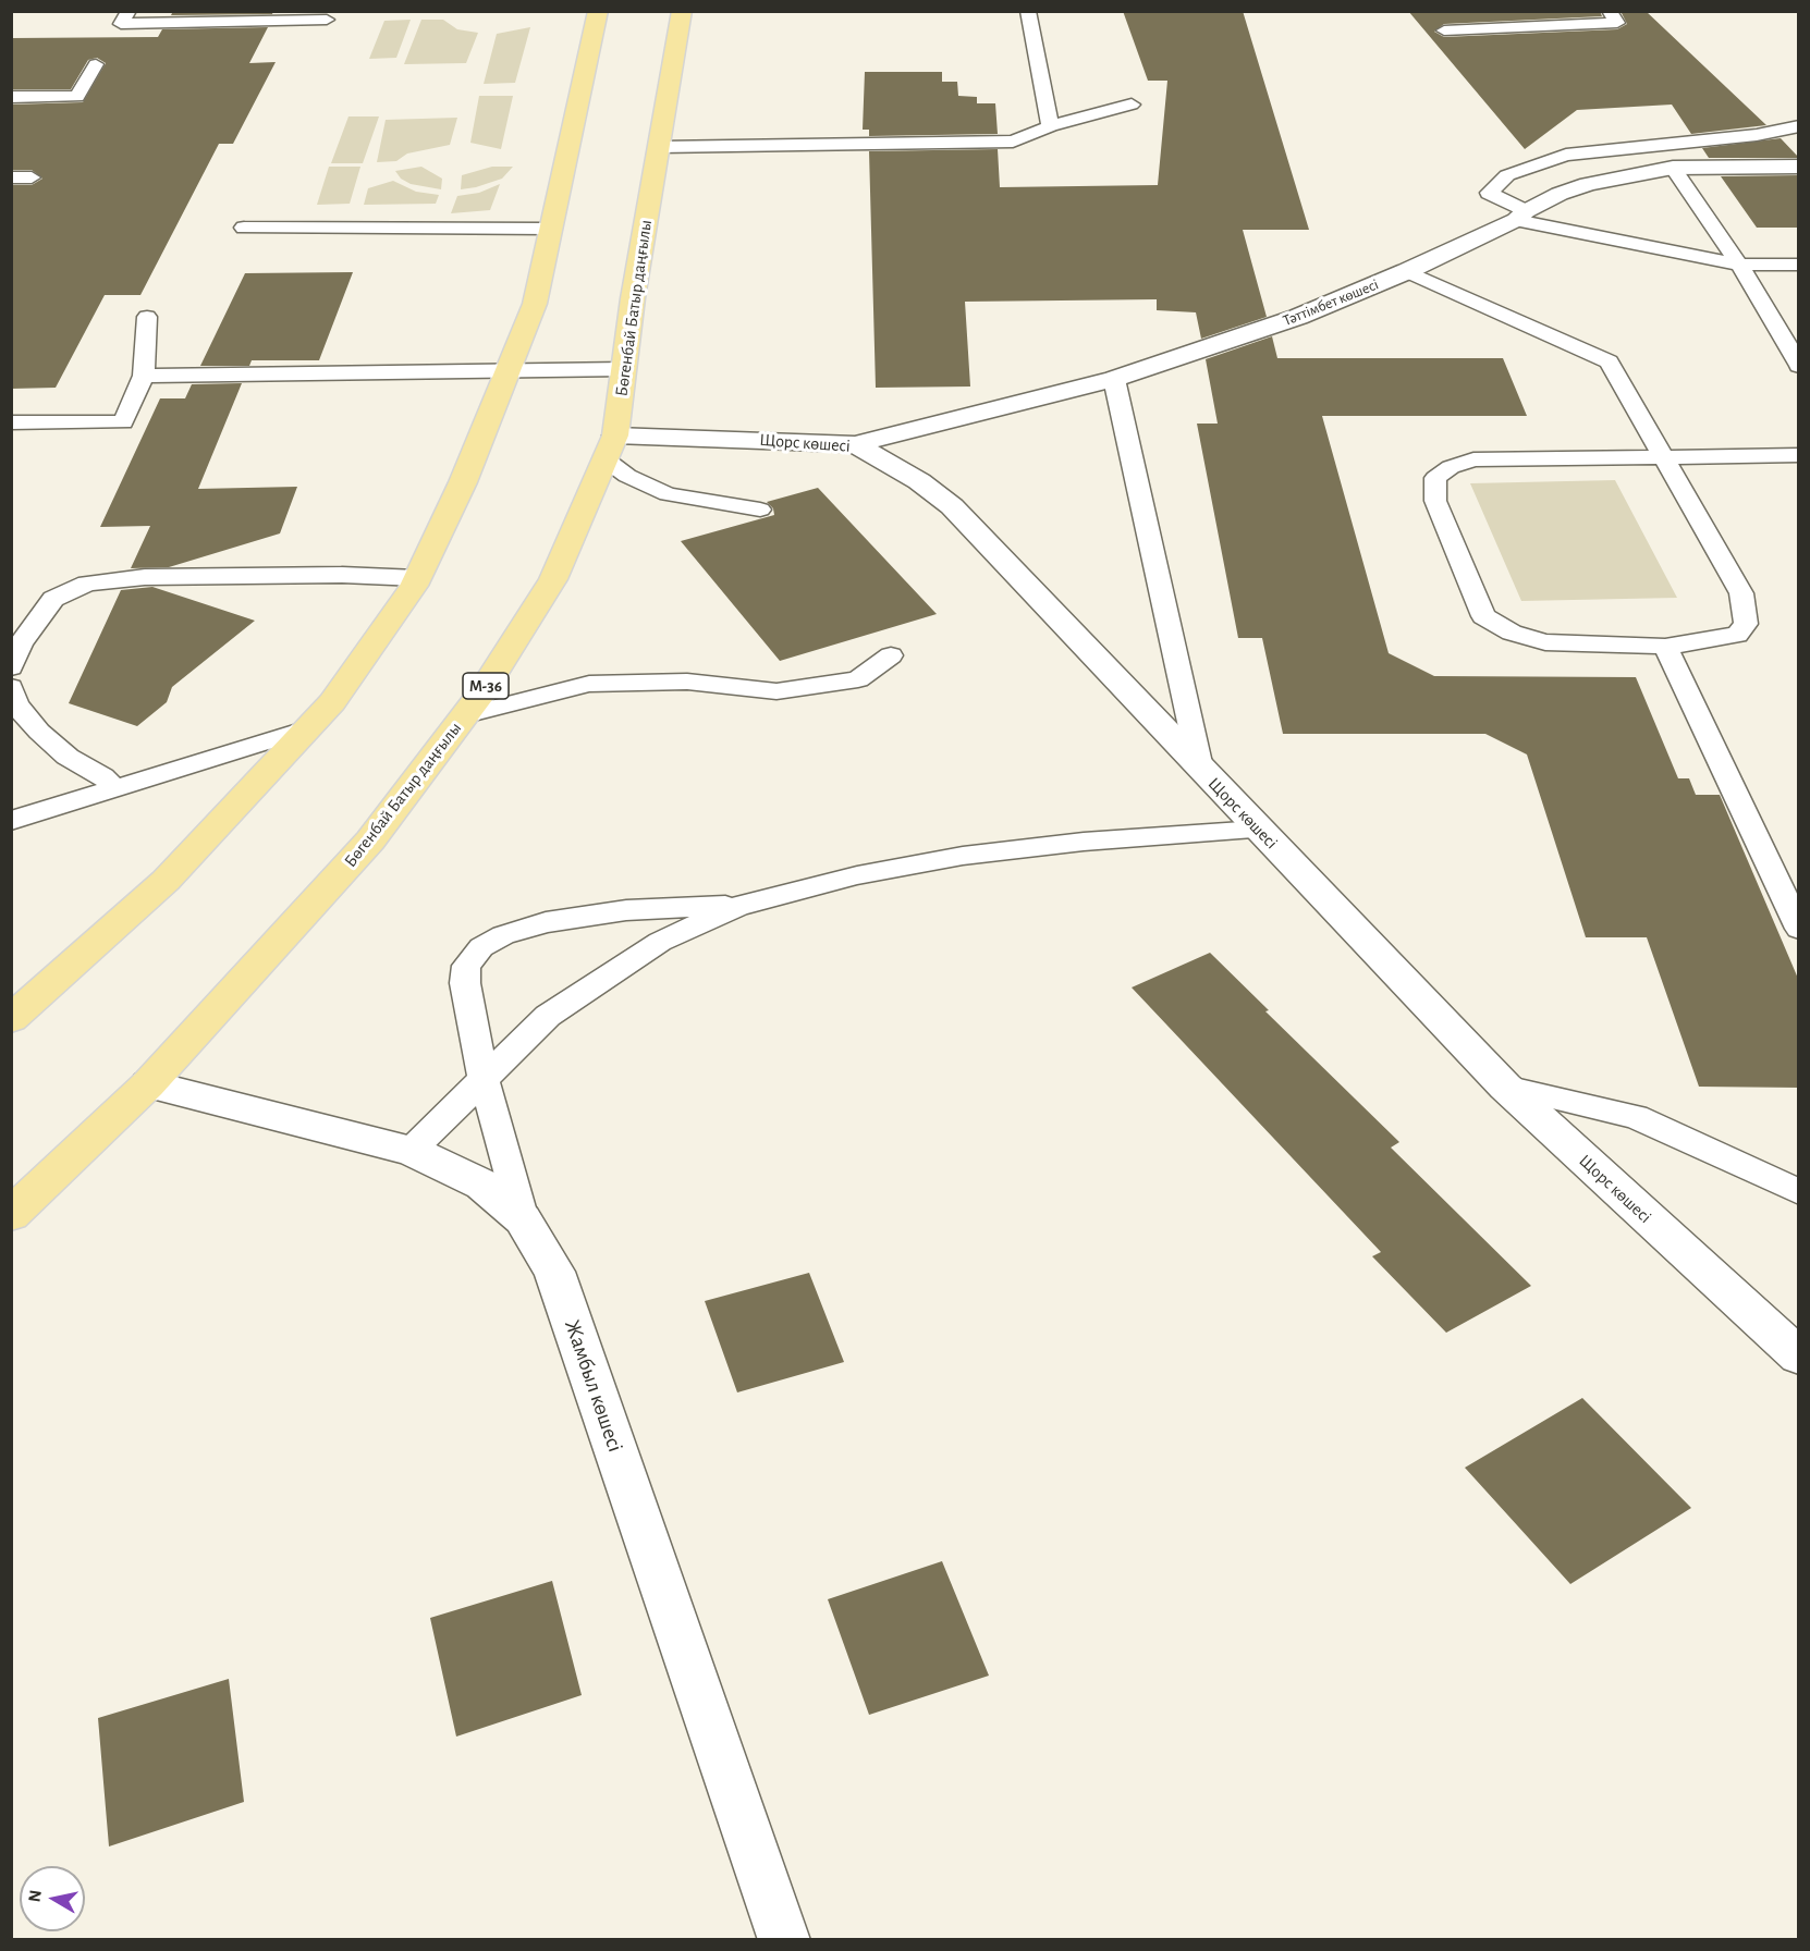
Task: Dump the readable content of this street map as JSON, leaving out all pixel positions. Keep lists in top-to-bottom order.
{
  "streets": {
    "main road": ["Бөгенбай Батыр даңғылы", "M-36"],
    "street": ["Тәттімбет көшесі", "Щорс көшесі", "Жамбыл көшесі"]
  },
  "crossings": [
    ["Тәттімбет көшесі", "Щорс көшесі"],
    ["Бөгенбай Батыр даңғылы", "Щорс көшесі"],
    ["Бөгенбай Батыр даңғылы", "Жамбыл көшесі"]
  ],
  "north": "left"
}
